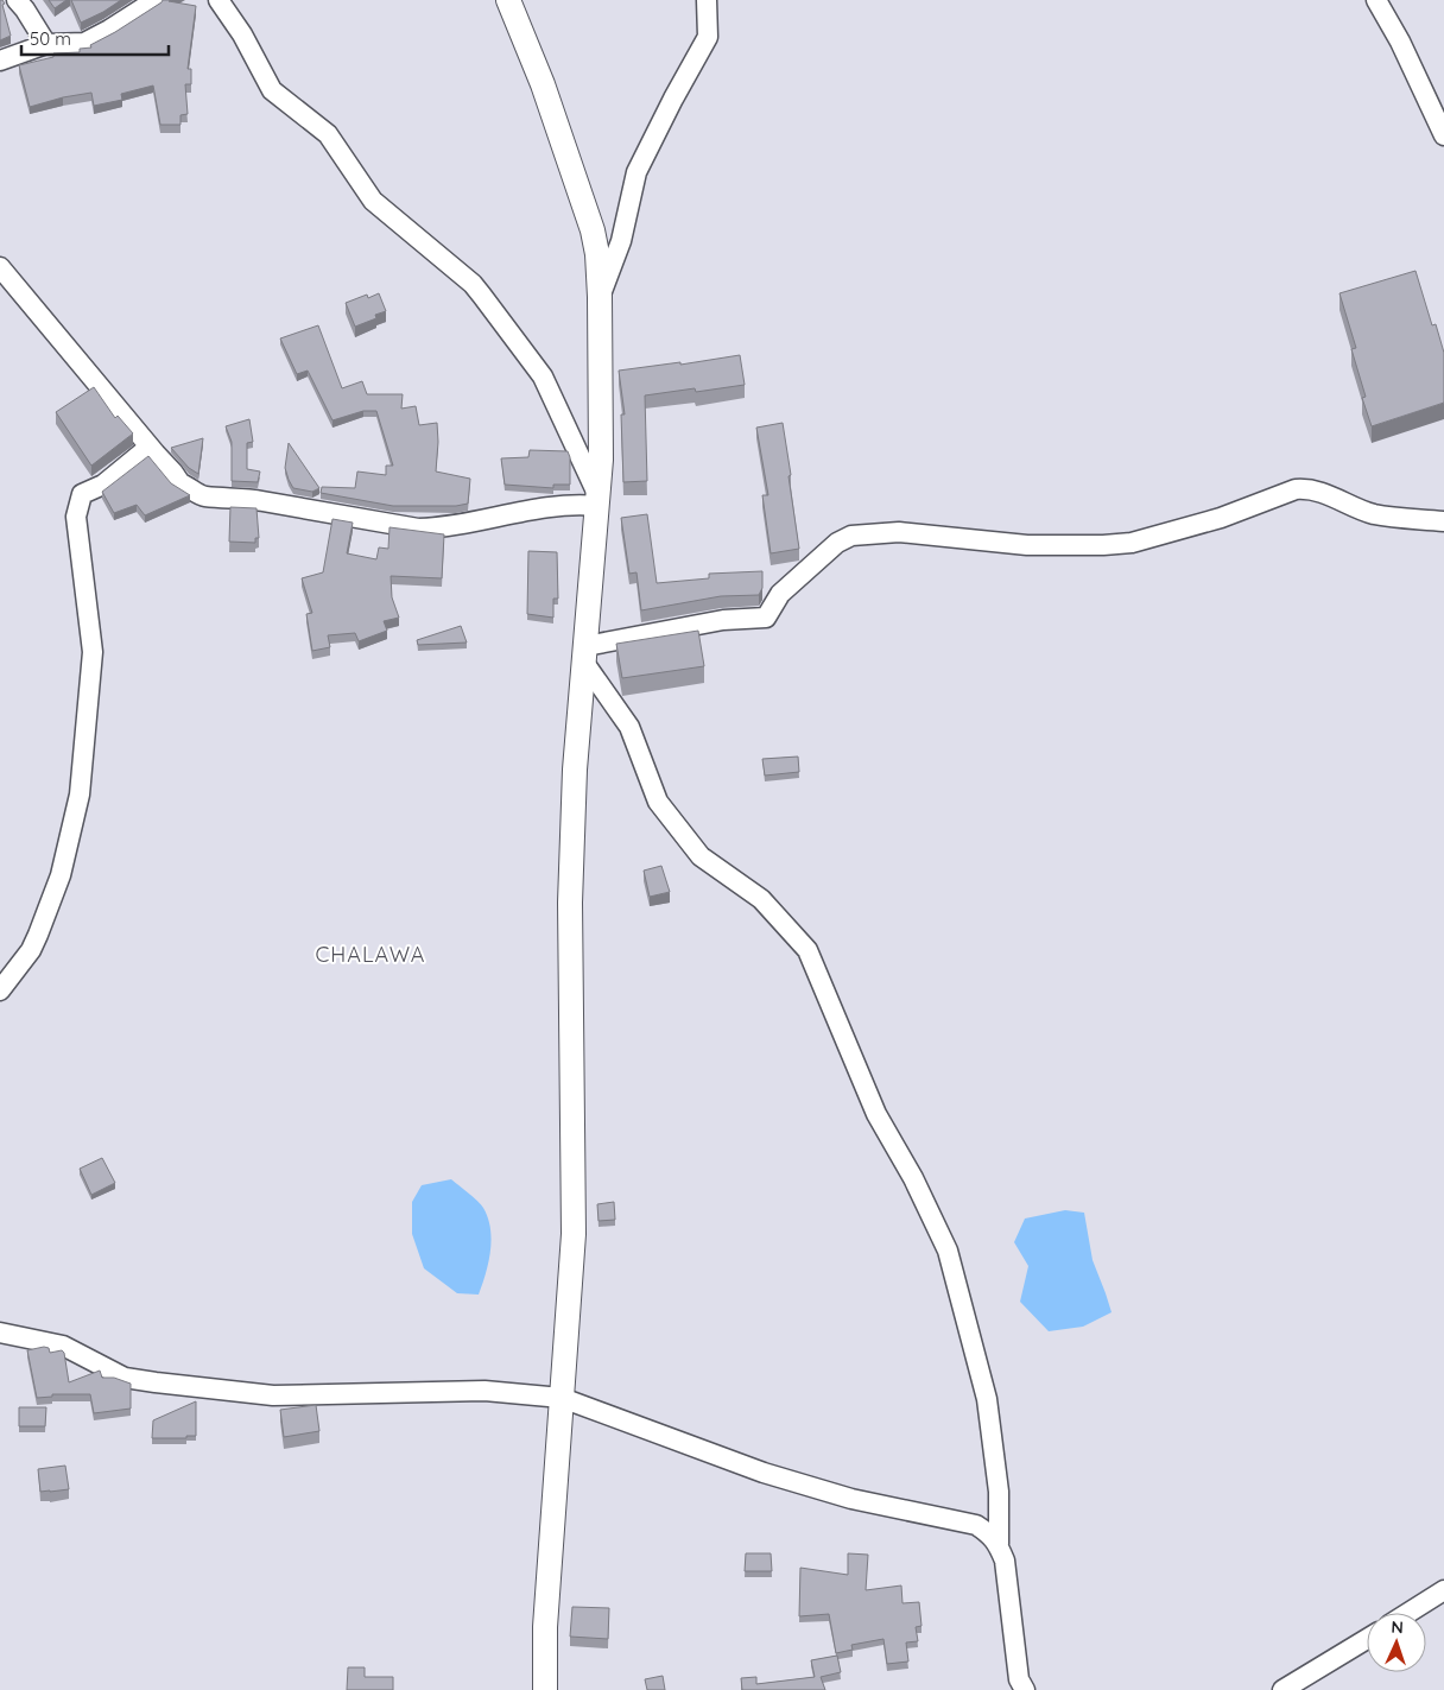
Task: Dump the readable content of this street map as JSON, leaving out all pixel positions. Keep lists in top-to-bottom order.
{
  "districts": ["CHALAWA"],
  "scale_bar": "50 m",
  "north": "top"
}
